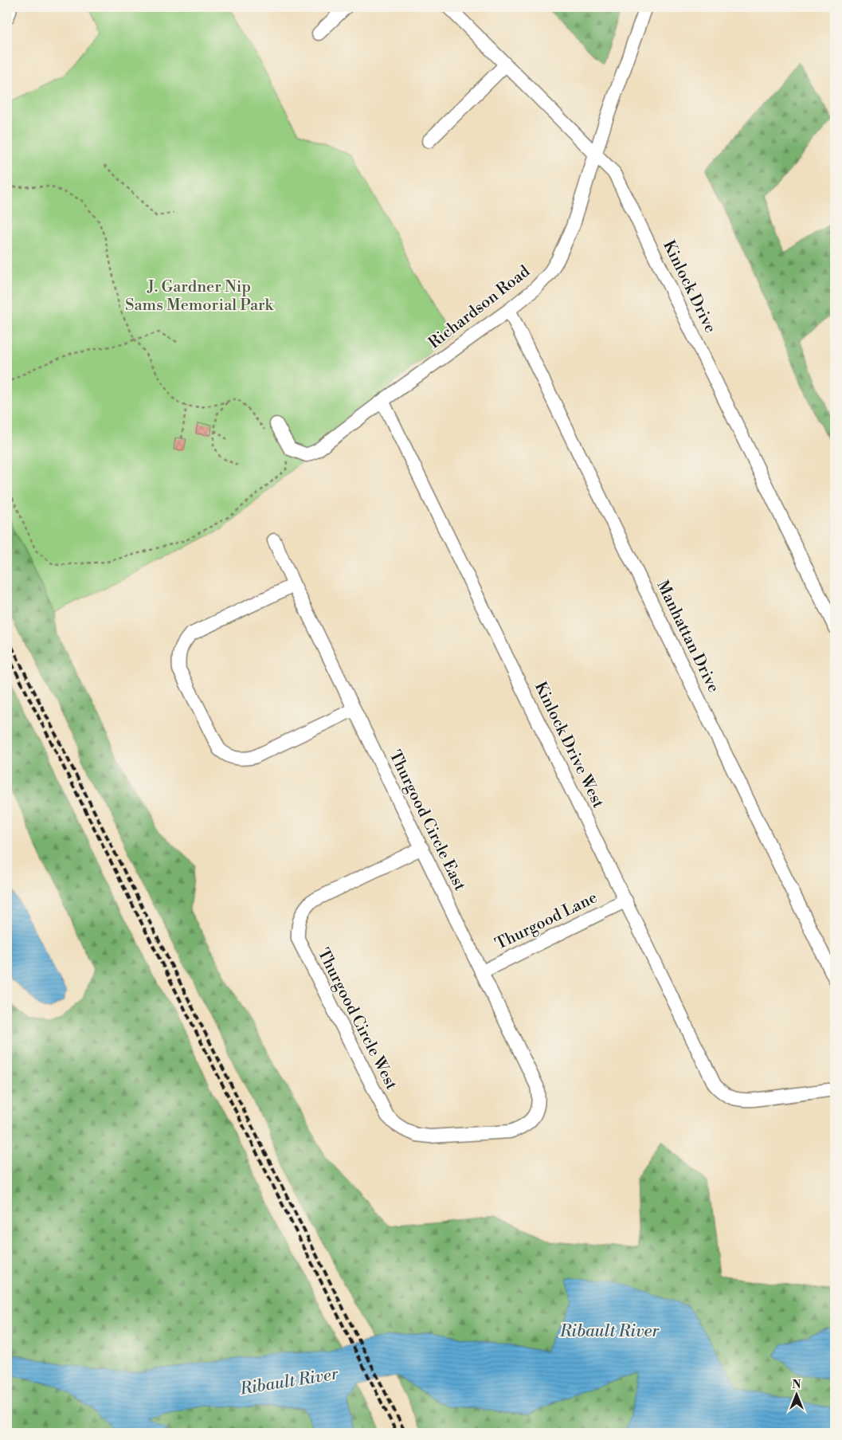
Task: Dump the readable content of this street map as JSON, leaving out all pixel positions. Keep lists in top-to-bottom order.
{
  "streets": {
    "street": [
      "Kinlock Drive",
      "Richardson Road",
      "Manhattan Drive",
      "Kinlock Drive West",
      "Thurgood Circle East",
      "Thurgood Lane",
      "Thurgood Circle West"
    ]
  },
  "crossings": [
    ["Kinlock Drive", "Richardson Road"],
    ["Richardson Road", "Manhattan Drive"],
    ["Richardson Road", "Kinlock Drive West"],
    ["Kinlock Drive West", "Thurgood Lane"],
    ["Thurgood Circle East", "Thurgood Lane"],
    ["Thurgood Circle East", "Thurgood Circle West"]
  ],
  "water": ["Ribault River"],
  "parks": ["J. Gardner Nip Sams Memorial Park"],
  "north": "top"
}
